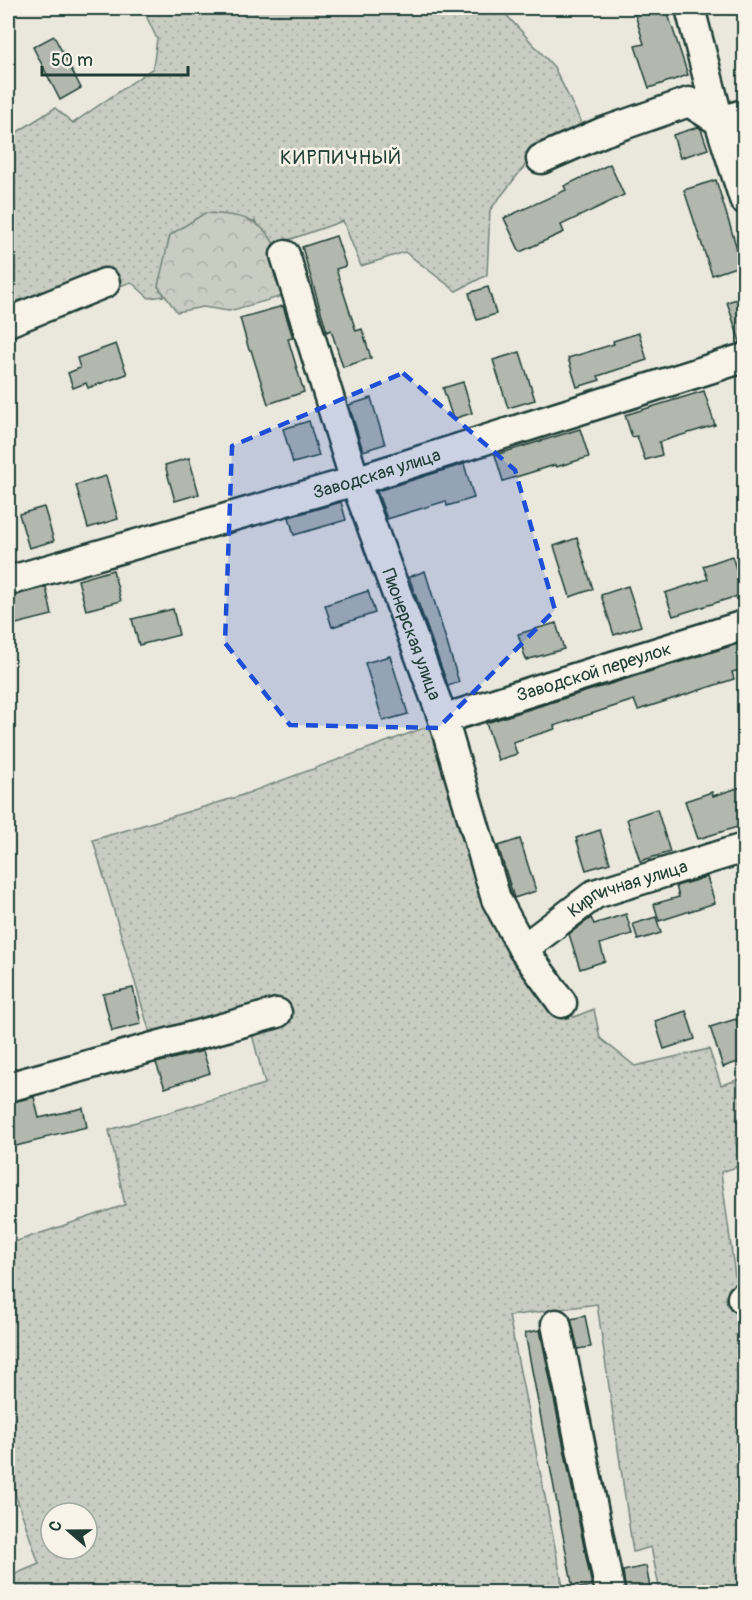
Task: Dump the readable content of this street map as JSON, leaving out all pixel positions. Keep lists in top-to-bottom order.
{
  "streets": {
    "street": [
      "Заводская улица",
      "Пионерская улица",
      "Заводской переулок",
      "Кирпичная улица"
    ]
  },
  "crossings": [
    ["Заводская улица", "Пионерская улица"],
    ["Пионерская улица", "Заводской переулок"],
    ["Пионерская улица", "Кирпичная улица"]
  ],
  "districts": ["КИРПИЧНЫЙ"],
  "scale_bar": "50 m",
  "north": "left"
}
